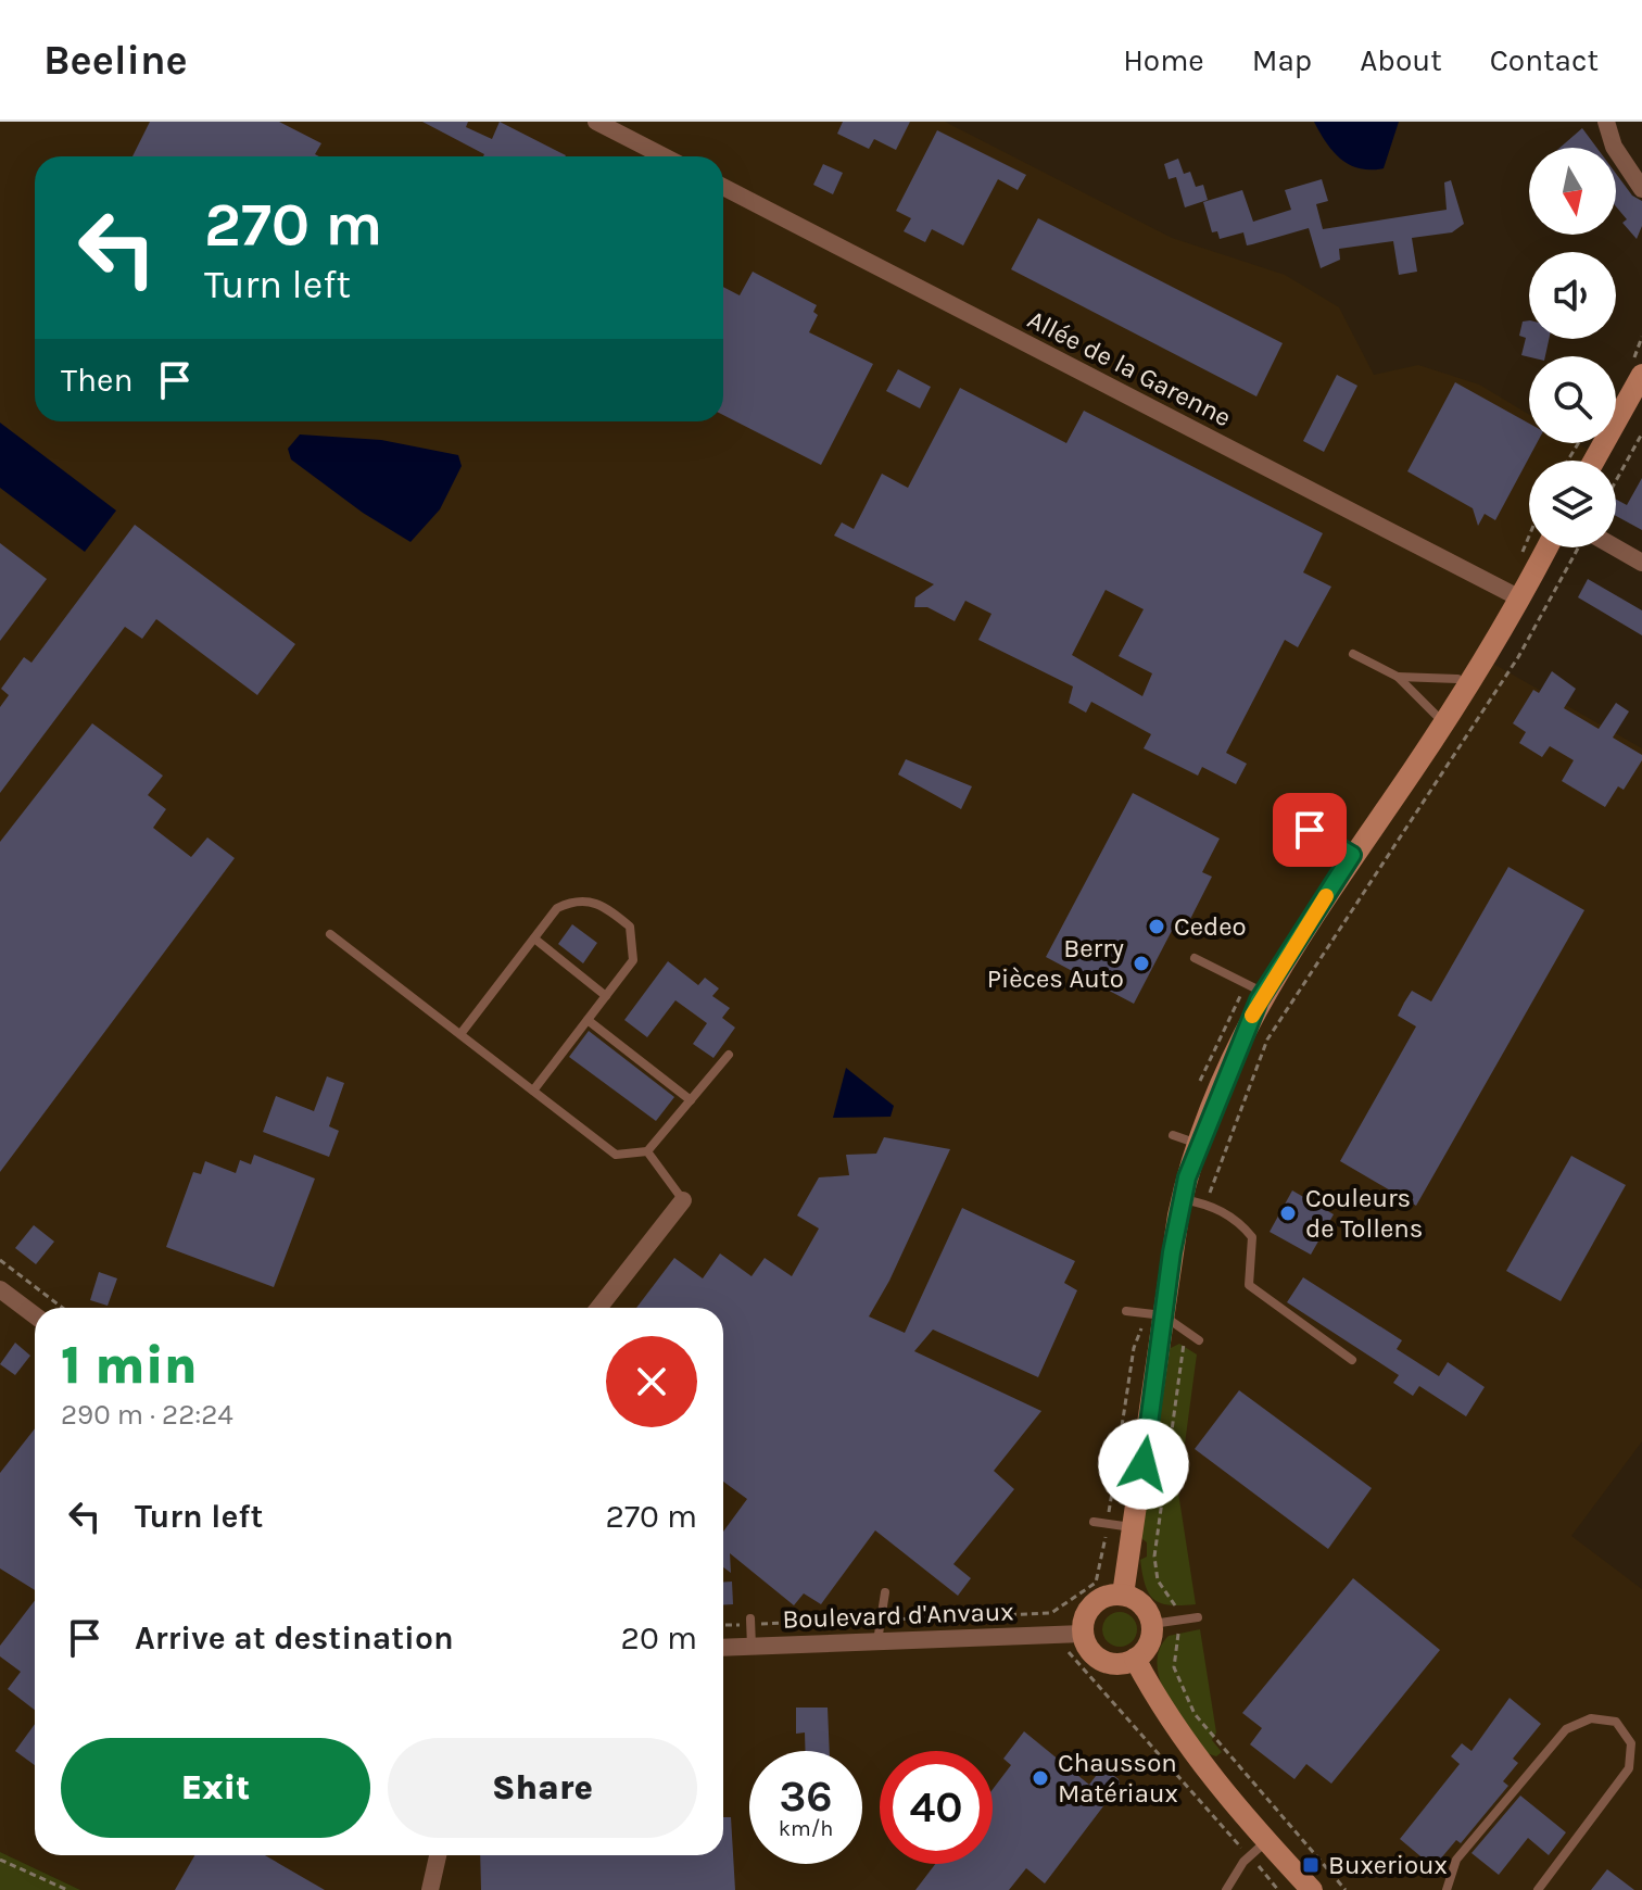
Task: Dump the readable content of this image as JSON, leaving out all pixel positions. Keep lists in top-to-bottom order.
{
  "streets": {
    "street": ["Allée de la Garenne", "Boulevard d'Anvaux"]
  },
  "places": {
    "other": [
      "Cedeo",
      "Berry Pièces Auto",
      "Couleurs de Tollens",
      "Chausson Matériaux"
    ],
    "transit": ["Buxerioux"]
  },
  "north": "bottom",
  "page": {
    "header": "Beeline",
    "nav": [
      "Home",
      "Map",
      "About",
      "Contact"
    ],
    "turn": ["270 m", "Turn left"],
    "then": "Then",
    "heading": ["1 min", "290 m · 22:24"],
    "list": [
      {
        "name": "Turn left",
        "value": "270 m"
      },
      {
        "name": "Arrive at destination",
        "value": "20 m"
      }
    ],
    "buttons": ["Exit", "Share"],
    "speed": "36 km/h",
    "limit": "40"
  }
}
